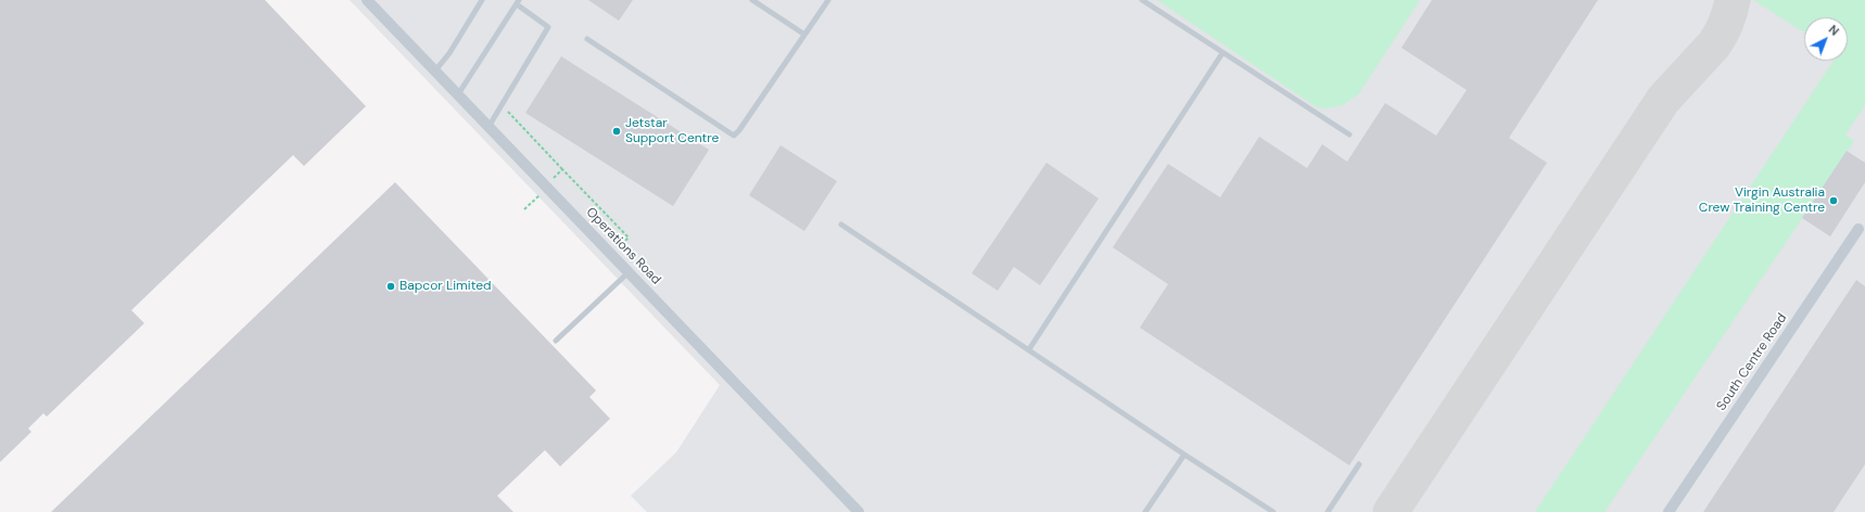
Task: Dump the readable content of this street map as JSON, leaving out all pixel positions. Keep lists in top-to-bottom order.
{
  "streets": {
    "street": ["Operations Road", "South Centre Road"]
  },
  "places": ["Jetstar Support Centre", "Virgin Australia Crew Training Centre", "Bapcor Limited"],
  "north": "top right"
}
